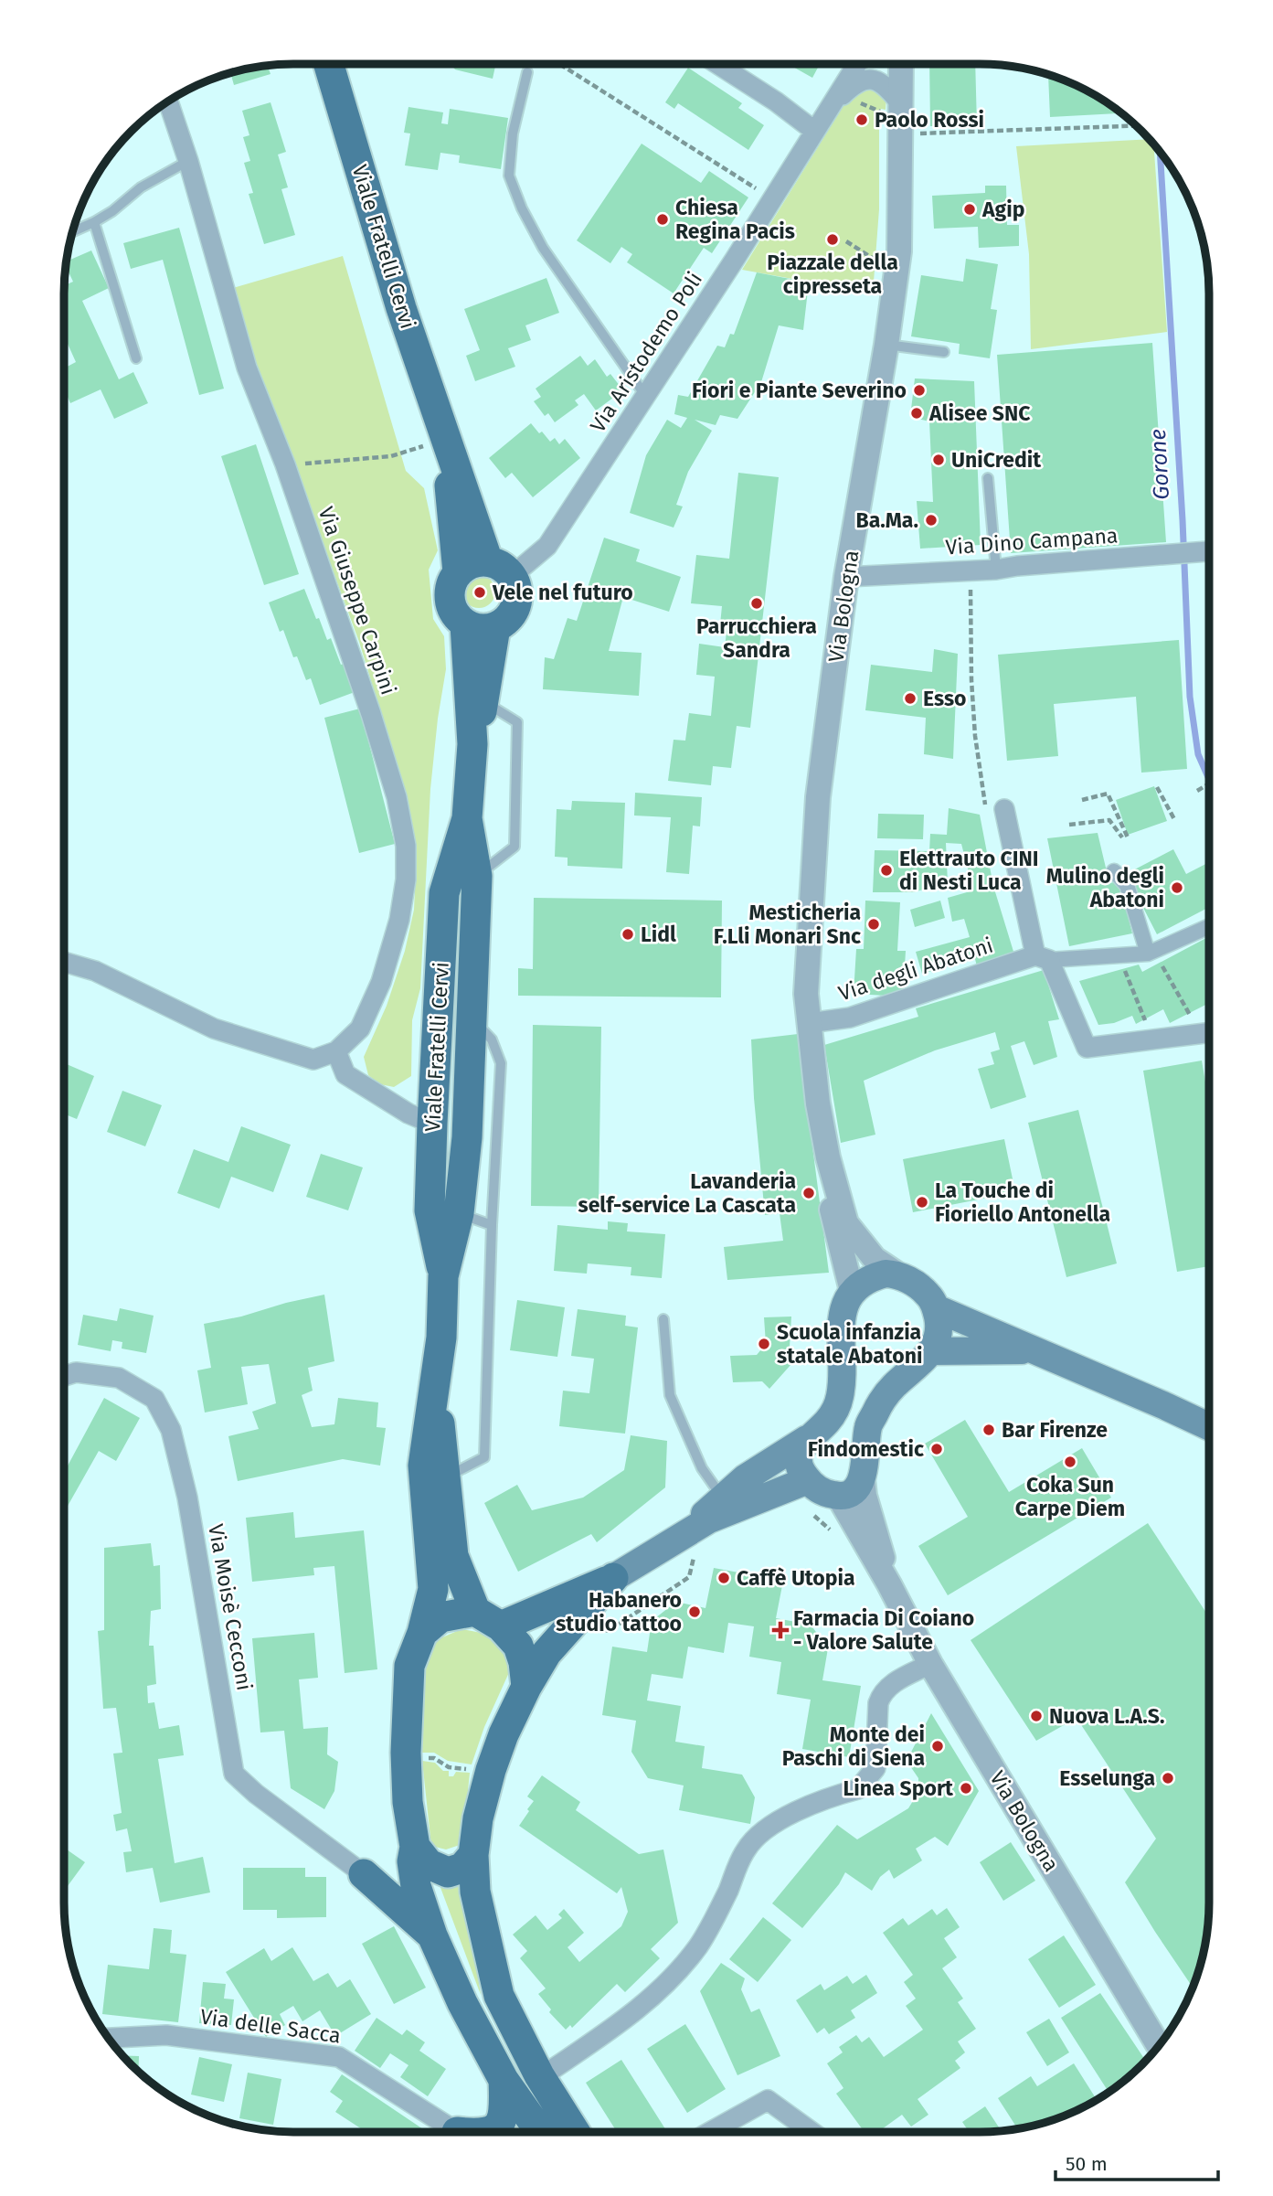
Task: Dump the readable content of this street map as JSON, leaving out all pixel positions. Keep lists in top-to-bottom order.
{
  "streets": {
    "main road": ["Viale Fratelli Cervi"],
    "street": [
      "Via Aristodemo Poli",
      "Via Dino Campana",
      "Via Giuseppe Carpini",
      "Via Bologna",
      "Via degli Abatoni",
      "Via Moisè Cecconi",
      "Via delle Sacca"
    ]
  },
  "crossings": [
    ["Via Aristodemo Poli", "Via Bologna"],
    ["Via Dino Campana", "Via Bologna"],
    ["Via Bologna", "Via degli Abatoni"]
  ],
  "water": ["Gorone"],
  "places": {
    "other": [
      "Paolo Rossi",
      "Agip",
      "Chiesa Regina Pacis",
      "Piazzale della cipresseta",
      "Fiori e Piante Severino",
      "Alisee SNC",
      "UniCredit",
      "Ba.Ma.",
      "Vele nel futuro",
      "Parrucchiera Sandra",
      "Esso",
      "Elettrauto CINI di Nesti Luca",
      "Mulino degli Abatoni",
      "Mesticheria F.Lli Monari Snc",
      "Lidl",
      "Lavanderia self-service La Cascata",
      "La Touche di Fioriello Antonella",
      "Scuola infanzia statale Abatoni",
      "Bar Firenze",
      "Findomestic",
      "Coka Sun Carpe Diem",
      "Caffè Utopia",
      "Habanero studio tattoo",
      "Nuova L.A.S.",
      "Monte dei Paschi di Siena",
      "Esselunga",
      "Linea Sport"
    ],
    "health": ["Farmacia Di Coiano - Valore Salute"]
  },
  "scale_bar": "50 m"
}
